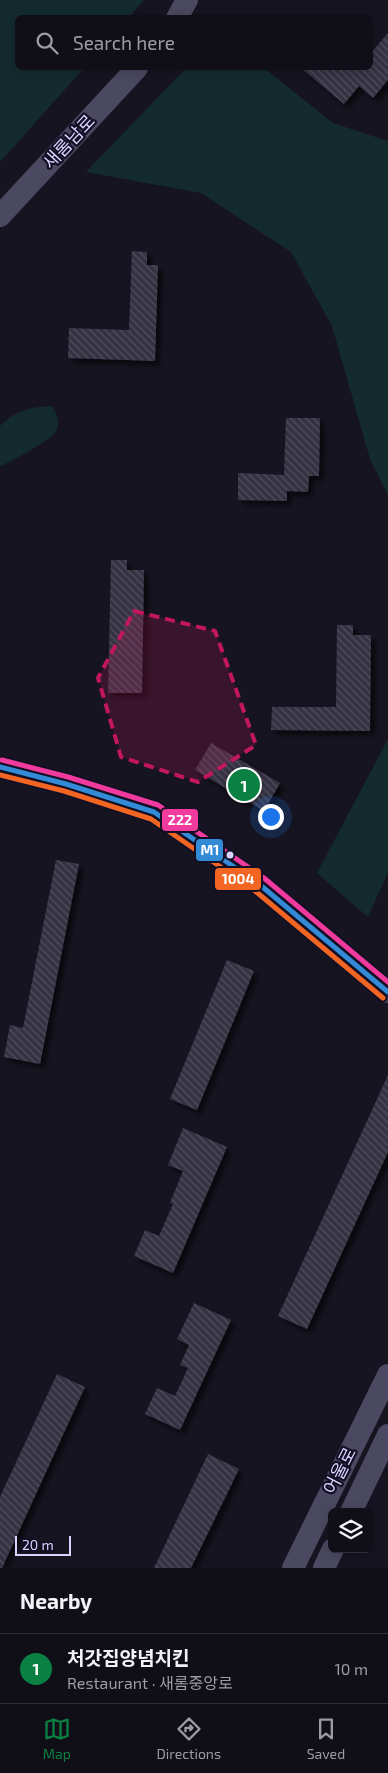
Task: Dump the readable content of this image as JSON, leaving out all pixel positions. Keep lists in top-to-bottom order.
{
  "streets": {
    "street": ["새롬남로", "어울로"]
  },
  "lines": ["transit line 222", "transit line M1", "transit line 1004"],
  "scale_bar": "20 m",
  "page": {
    "search": "Search here",
    "pins": "1",
    "scale": "20 m",
    "heading": "Nearby",
    "list": [
      {
        "mark": "1",
        "name": "처갓집양념치킨",
        "note": "Restaurant · 새롬중앙로",
        "value": "10 m"
      }
    ],
    "nav": ["Map", "Directions", "Saved"]
  }
}
